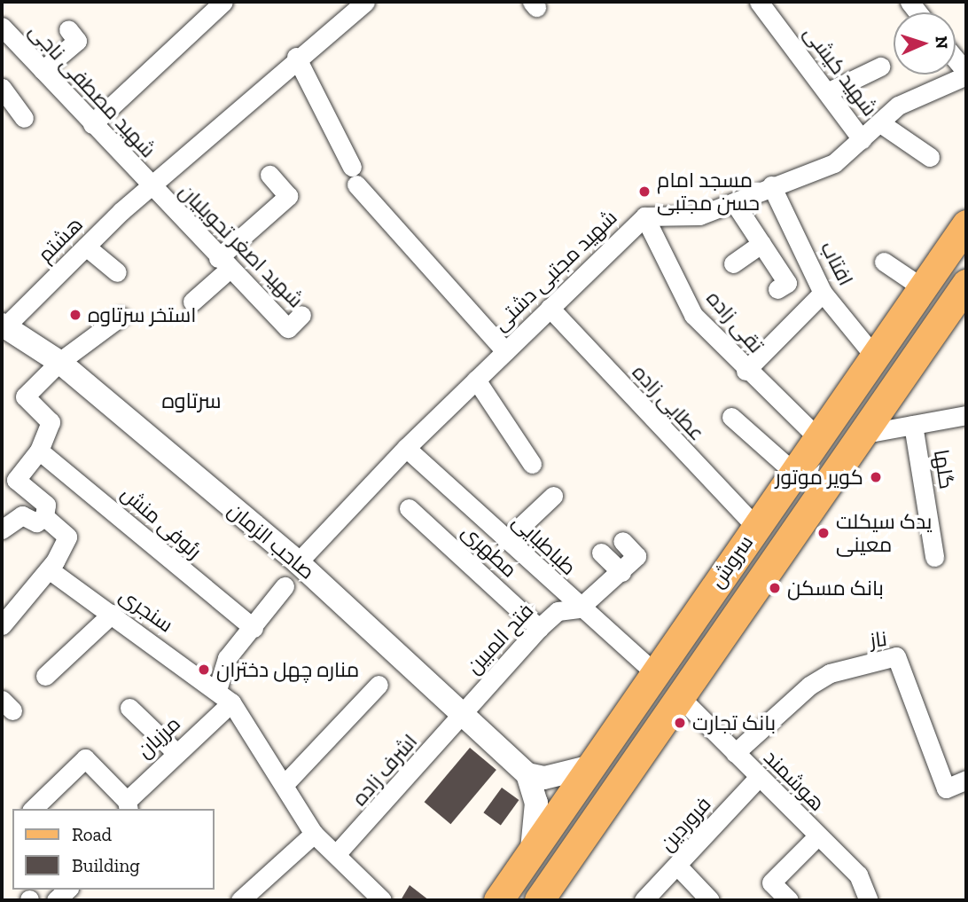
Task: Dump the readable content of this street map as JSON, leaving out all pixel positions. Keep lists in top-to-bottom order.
{
  "streets": {
    "main road": ["سروش"],
    "street": [
      "شهید کیشی",
      "شهید مصطفی ناجی",
      "هشتم",
      "شهید اصغر تحویلیان",
      "افتاب",
      "شهید مجتبی دشتی",
      "تقی زاده",
      "عطایی زاده",
      "گلها",
      "رئوفی منش",
      "صاحب الزمان",
      "طباطبایی",
      "مطهری",
      "سنجری",
      "فتح المبین",
      "ناز",
      "مرزبان",
      "اشرف زاده",
      "هوشمند",
      "فروردین"
    ]
  },
  "crossings": [
    ["شهید کیشی", "شهید مجتبی دشتی"],
    ["شهید مصطفی ناجی", "هشتم"],
    ["شهید مصطفی ناجی", "شهید اصغر تحویلیان"],
    ["هشتم", "شهید اصغر تحویلیان"],
    ["هشتم", "صاحب الزمان"],
    ["افتاب", "شهید مجتبی دشتی"],
    ["افتاب", "سروش"],
    ["شهید مجتبی دشتی", "تقی زاده"],
    ["شهید مجتبی دشتی", "عطایی زاده"],
    ["شهید مجتبی دشتی", "صاحب الزمان"],
    ["شهید مجتبی دشتی", "طباطبایی"],
    ["تقی زاده", "سروش"],
    ["عطایی زاده", "سروش"],
    ["صاحب الزمان", "فتح المبین"],
    ["صاحب الزمان", "اشرف زاده"],
    ["طباطبایی", "سروش"],
    ["طباطبایی", "فتح المبین"],
    ["مطهری", "فتح المبین"],
    ["سروش", "هوشمند"],
    ["سنجری", "مرزبان"],
    ["فتح المبین", "اشرف زاده"],
    ["ناز", "هوشمند"],
    ["هوشمند", "فروردین"]
  ],
  "districts": ["سرتاوه"],
  "places": [
    "مسجد امام حسن مجتبی",
    "استخر سرتاوه",
    "کویر موتور",
    "یدک سیکلت معینی",
    "بانک مسکن",
    "مناره چهل دختران",
    "بانک تجارت"
  ],
  "legend": ["Road", "Building"],
  "north": "right"
}
